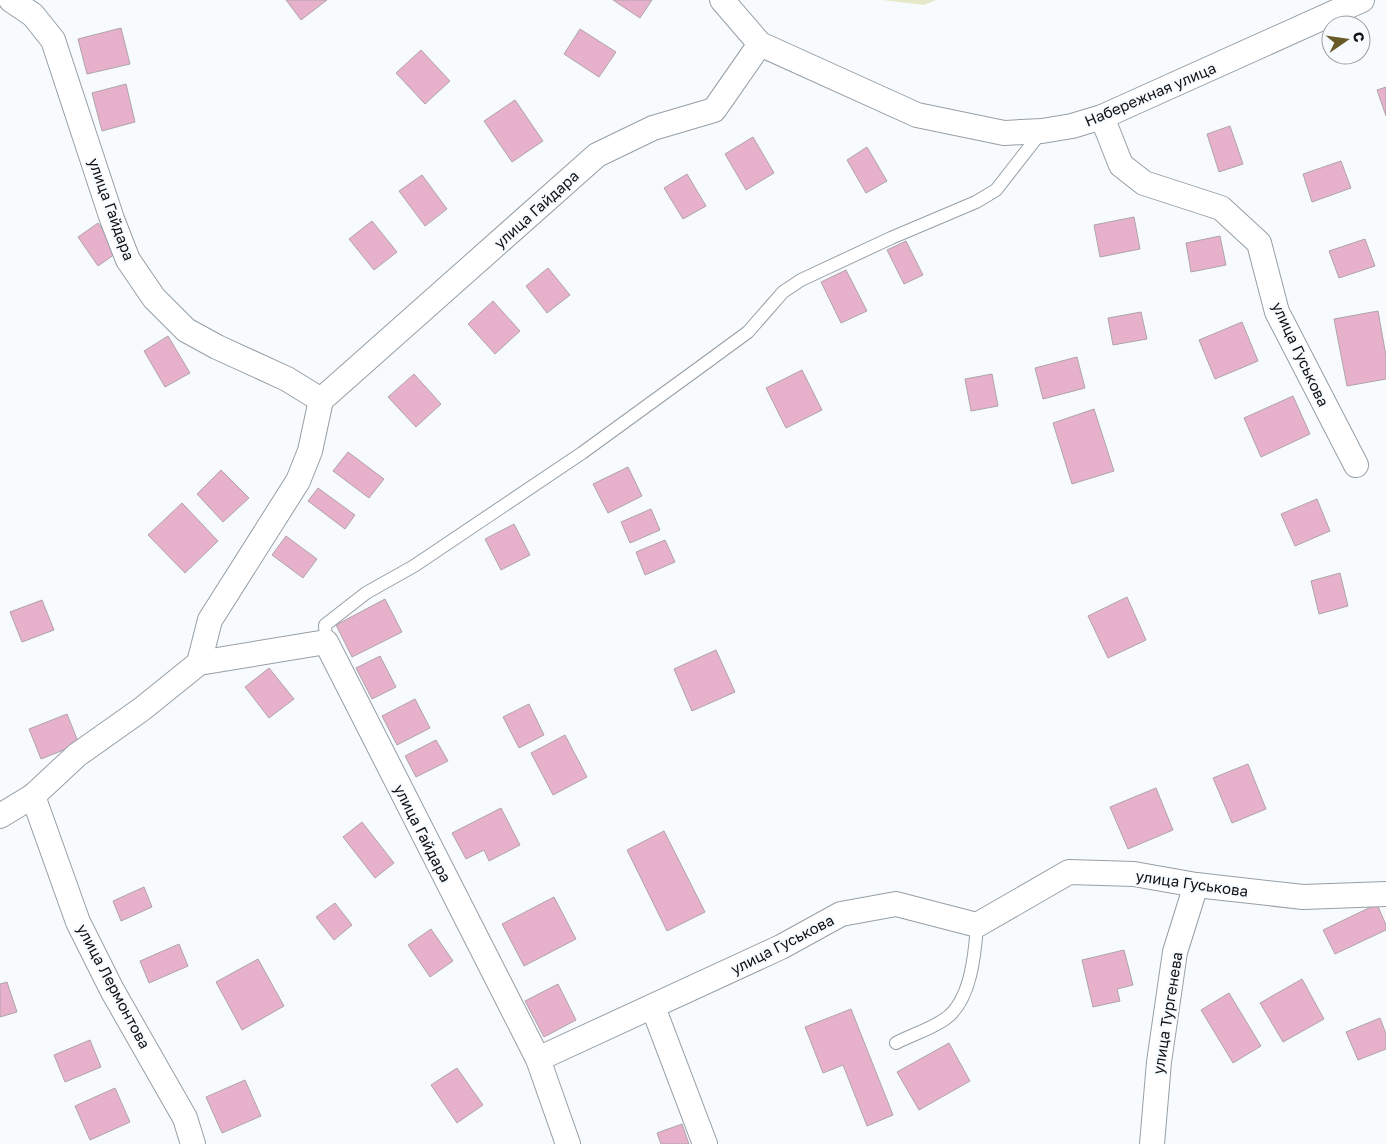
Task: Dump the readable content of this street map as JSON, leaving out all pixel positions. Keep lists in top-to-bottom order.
{
  "streets": {
    "street": [
      "Набережная улица",
      "улица Гайдара",
      "улица Гуськова",
      "улица Лермонтова",
      "улица Тургенева"
    ]
  },
  "crossings": [
    ["Набережная улица", "улица Гайдара"],
    ["Набережная улица", "улица Гуськова"],
    ["улица Гайдара", "улица Гуськова"],
    ["улица Гуськова", "улица Тургенева"]
  ],
  "north": "right"
}
